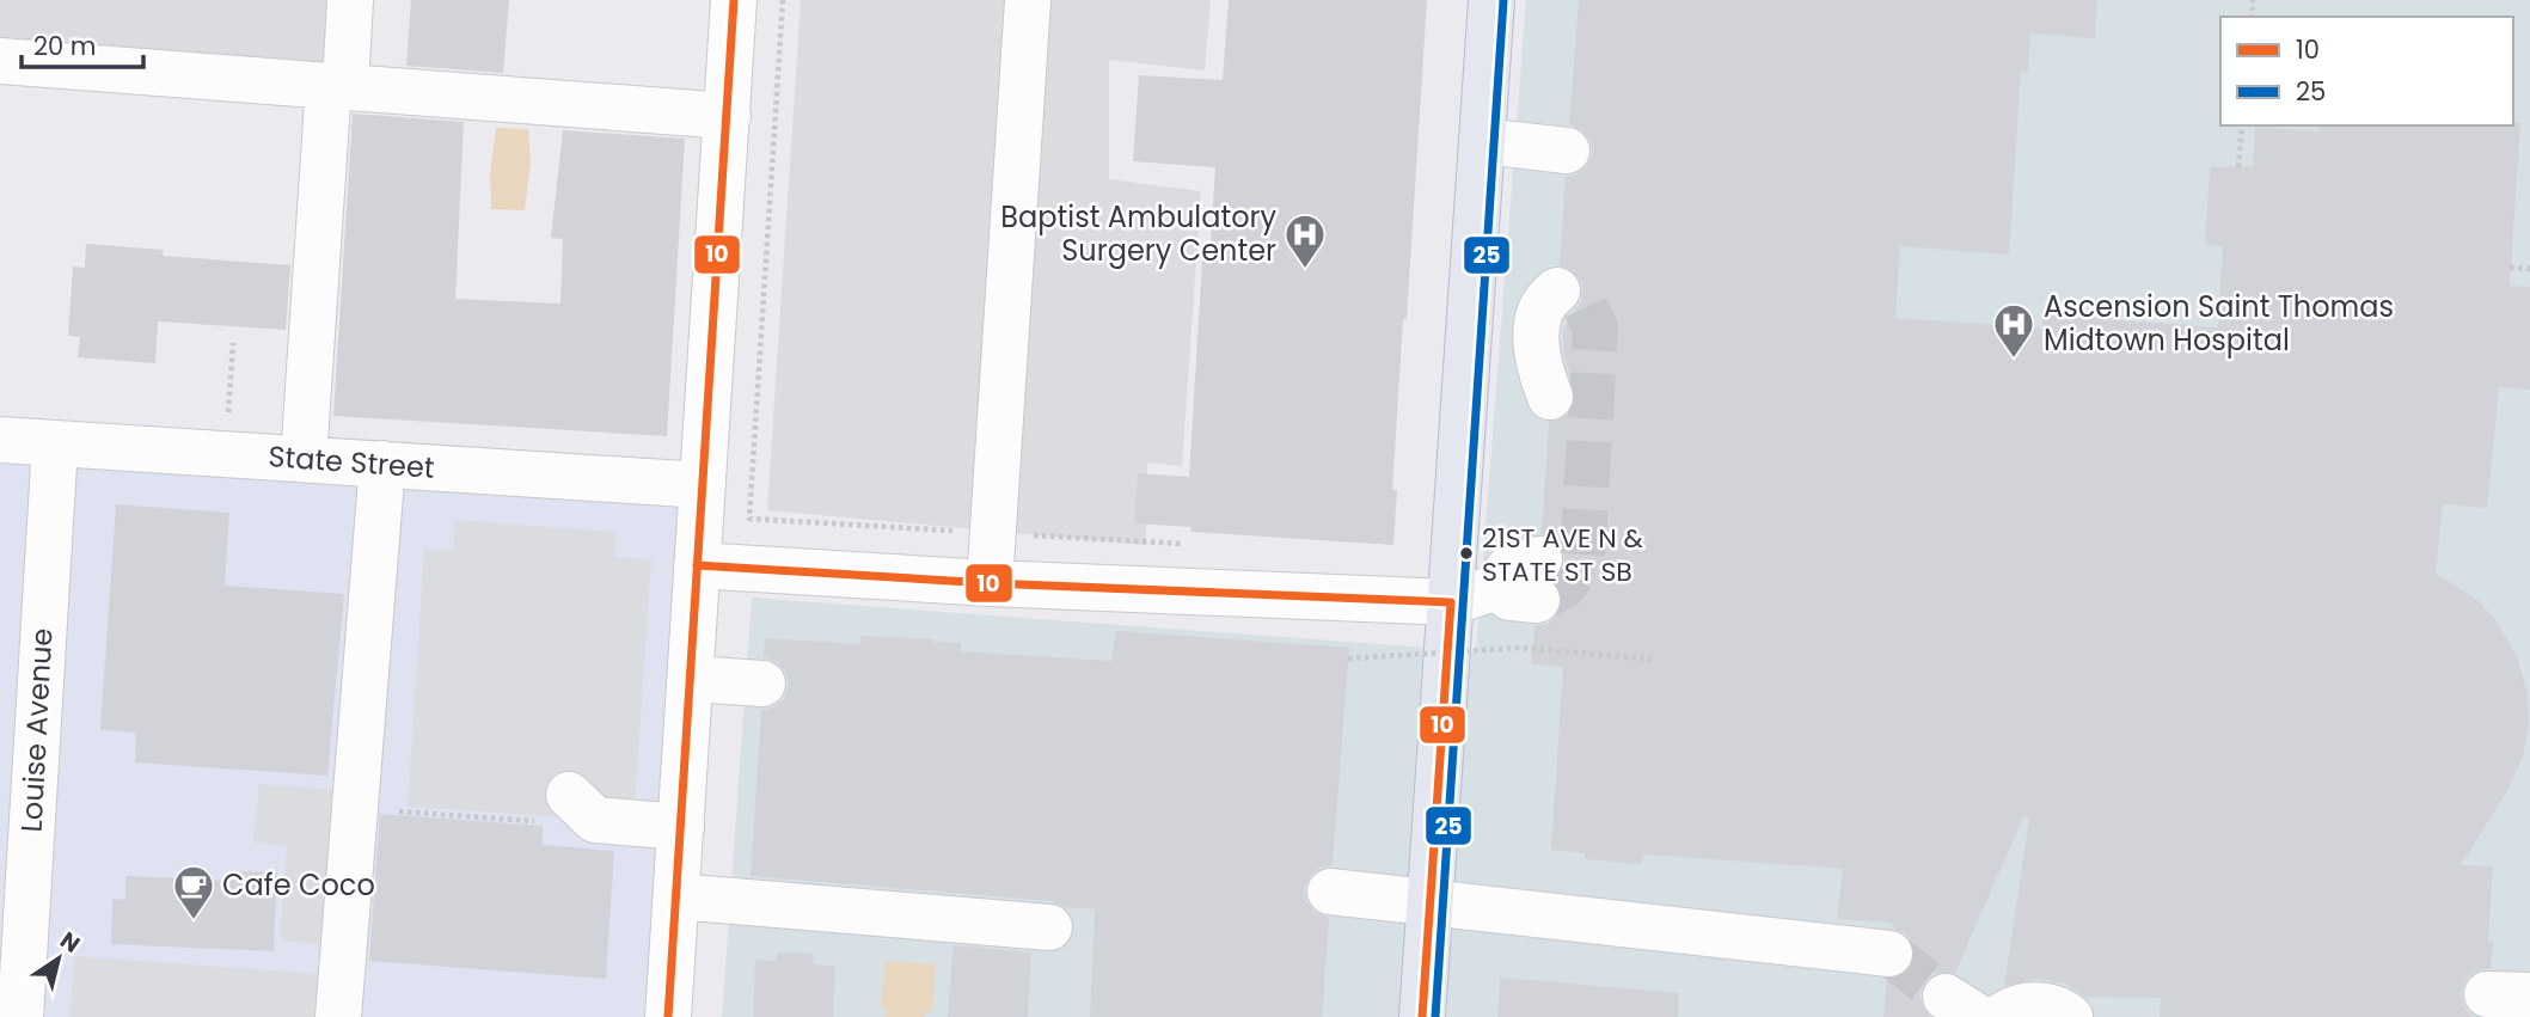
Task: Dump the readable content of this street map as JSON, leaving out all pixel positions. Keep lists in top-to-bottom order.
{
  "streets": {
    "street": ["State Street", "Louise Avenue"]
  },
  "crossings": [
    ["State Street", "Louise Avenue"]
  ],
  "places": {
    "hospital": ["Baptist Ambulatory Surgery Center", "Ascension Saint Thomas Midtown Hospital"],
    "other": ["21ST AVE N & STATE ST SB"],
    "cafe": ["Cafe Coco"]
  },
  "lines": ["transit line 10", "transit line 25"],
  "legend": ["10", "25"],
  "scale_bar": "20 m",
  "north": "top right"
}
